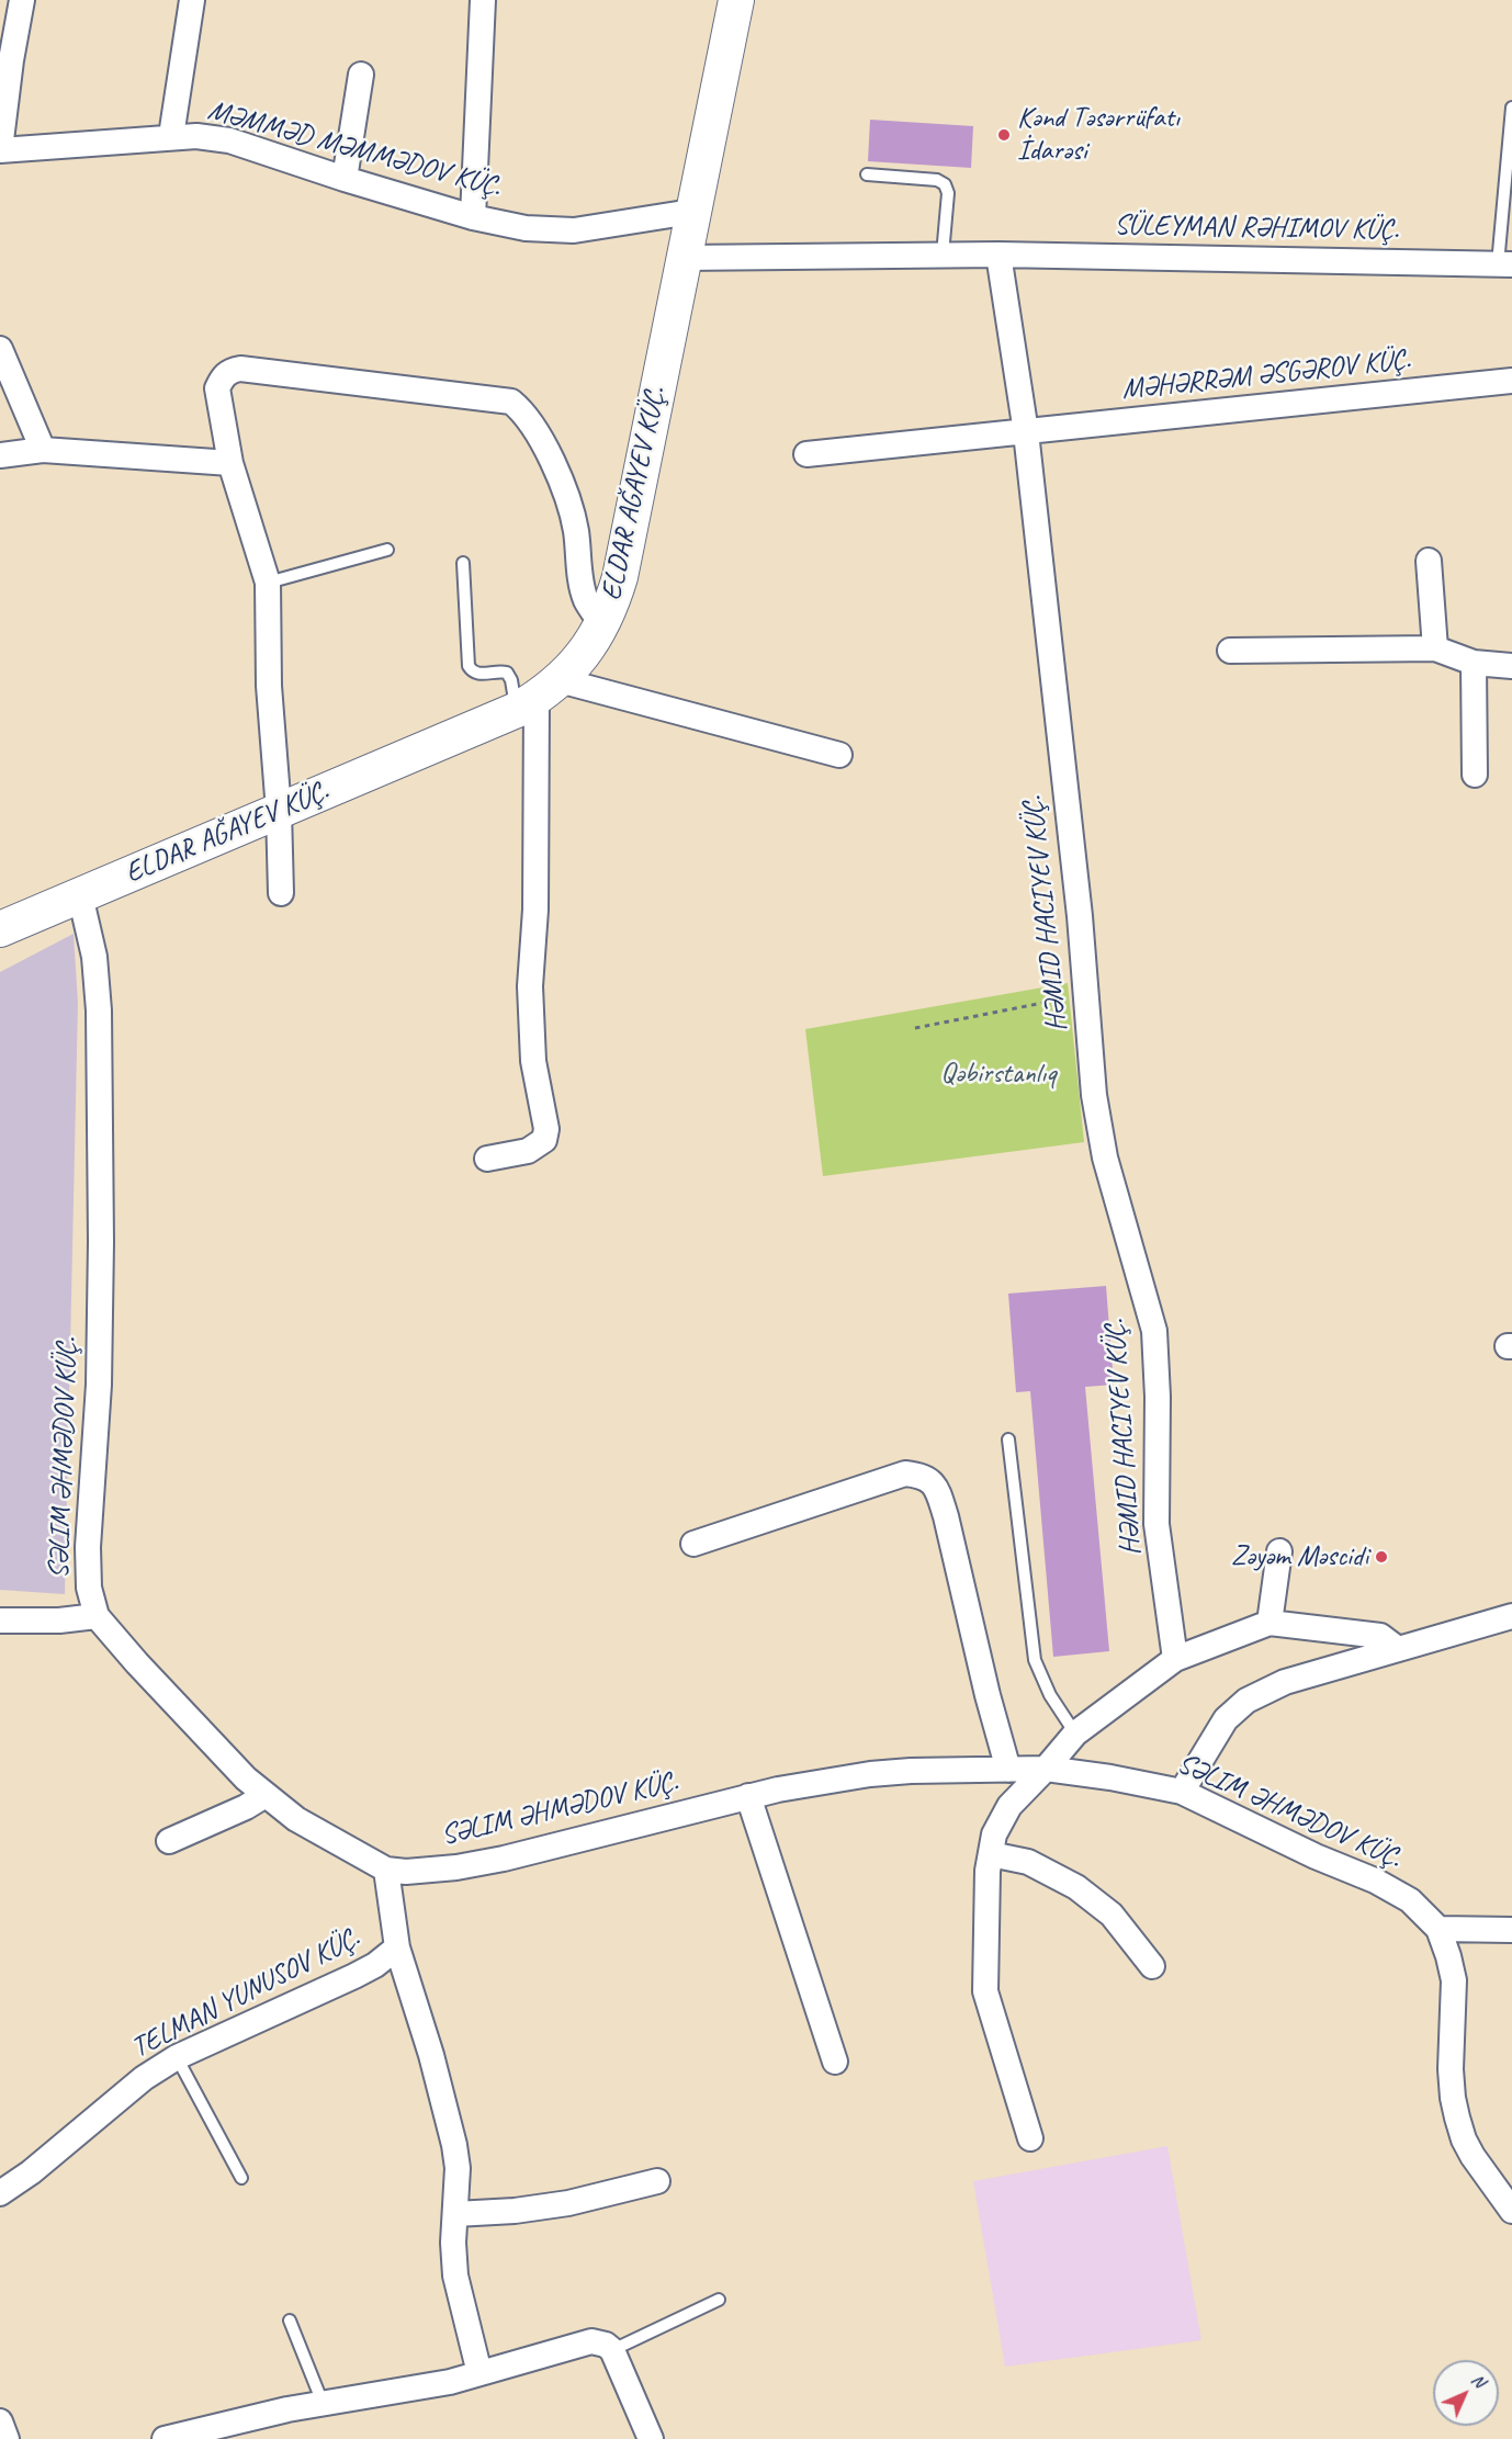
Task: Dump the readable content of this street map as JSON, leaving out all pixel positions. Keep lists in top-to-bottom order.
{
  "streets": {
    "main road": ["ELDAR AĞAYEV KÜÇ."],
    "street": [
      "MƏMMƏD MƏMMƏDOV KÜÇ.",
      "SÜLEYMAN RƏHIMOV KÜÇ.",
      "MƏHƏRRƏM ƏSGƏROV KÜÇ.",
      "SƏLIM ƏHMƏDOV KÜÇ.",
      "TELMAN YUNUSOV KÜÇ."
    ]
  },
  "crossings": [
    ["MƏMMƏD MƏMMƏDOV KÜÇ.", "ELDAR AĞAYEV KÜÇ."],
    ["SÜLEYMAN RƏHIMOV KÜÇ.", "ELDAR AĞAYEV KÜÇ."],
    ["ELDAR AĞAYEV KÜÇ.", "SƏLIM ƏHMƏDOV KÜÇ."],
    ["SƏLIM ƏHMƏDOV KÜÇ.", "TELMAN YUNUSOV KÜÇ."]
  ],
  "parks": ["Qəbirstanlıq"],
  "places": ["Kənd Təsərrüfatı İdarəsi", "Zəyəm Məscidi"],
  "north": "top right"
}
